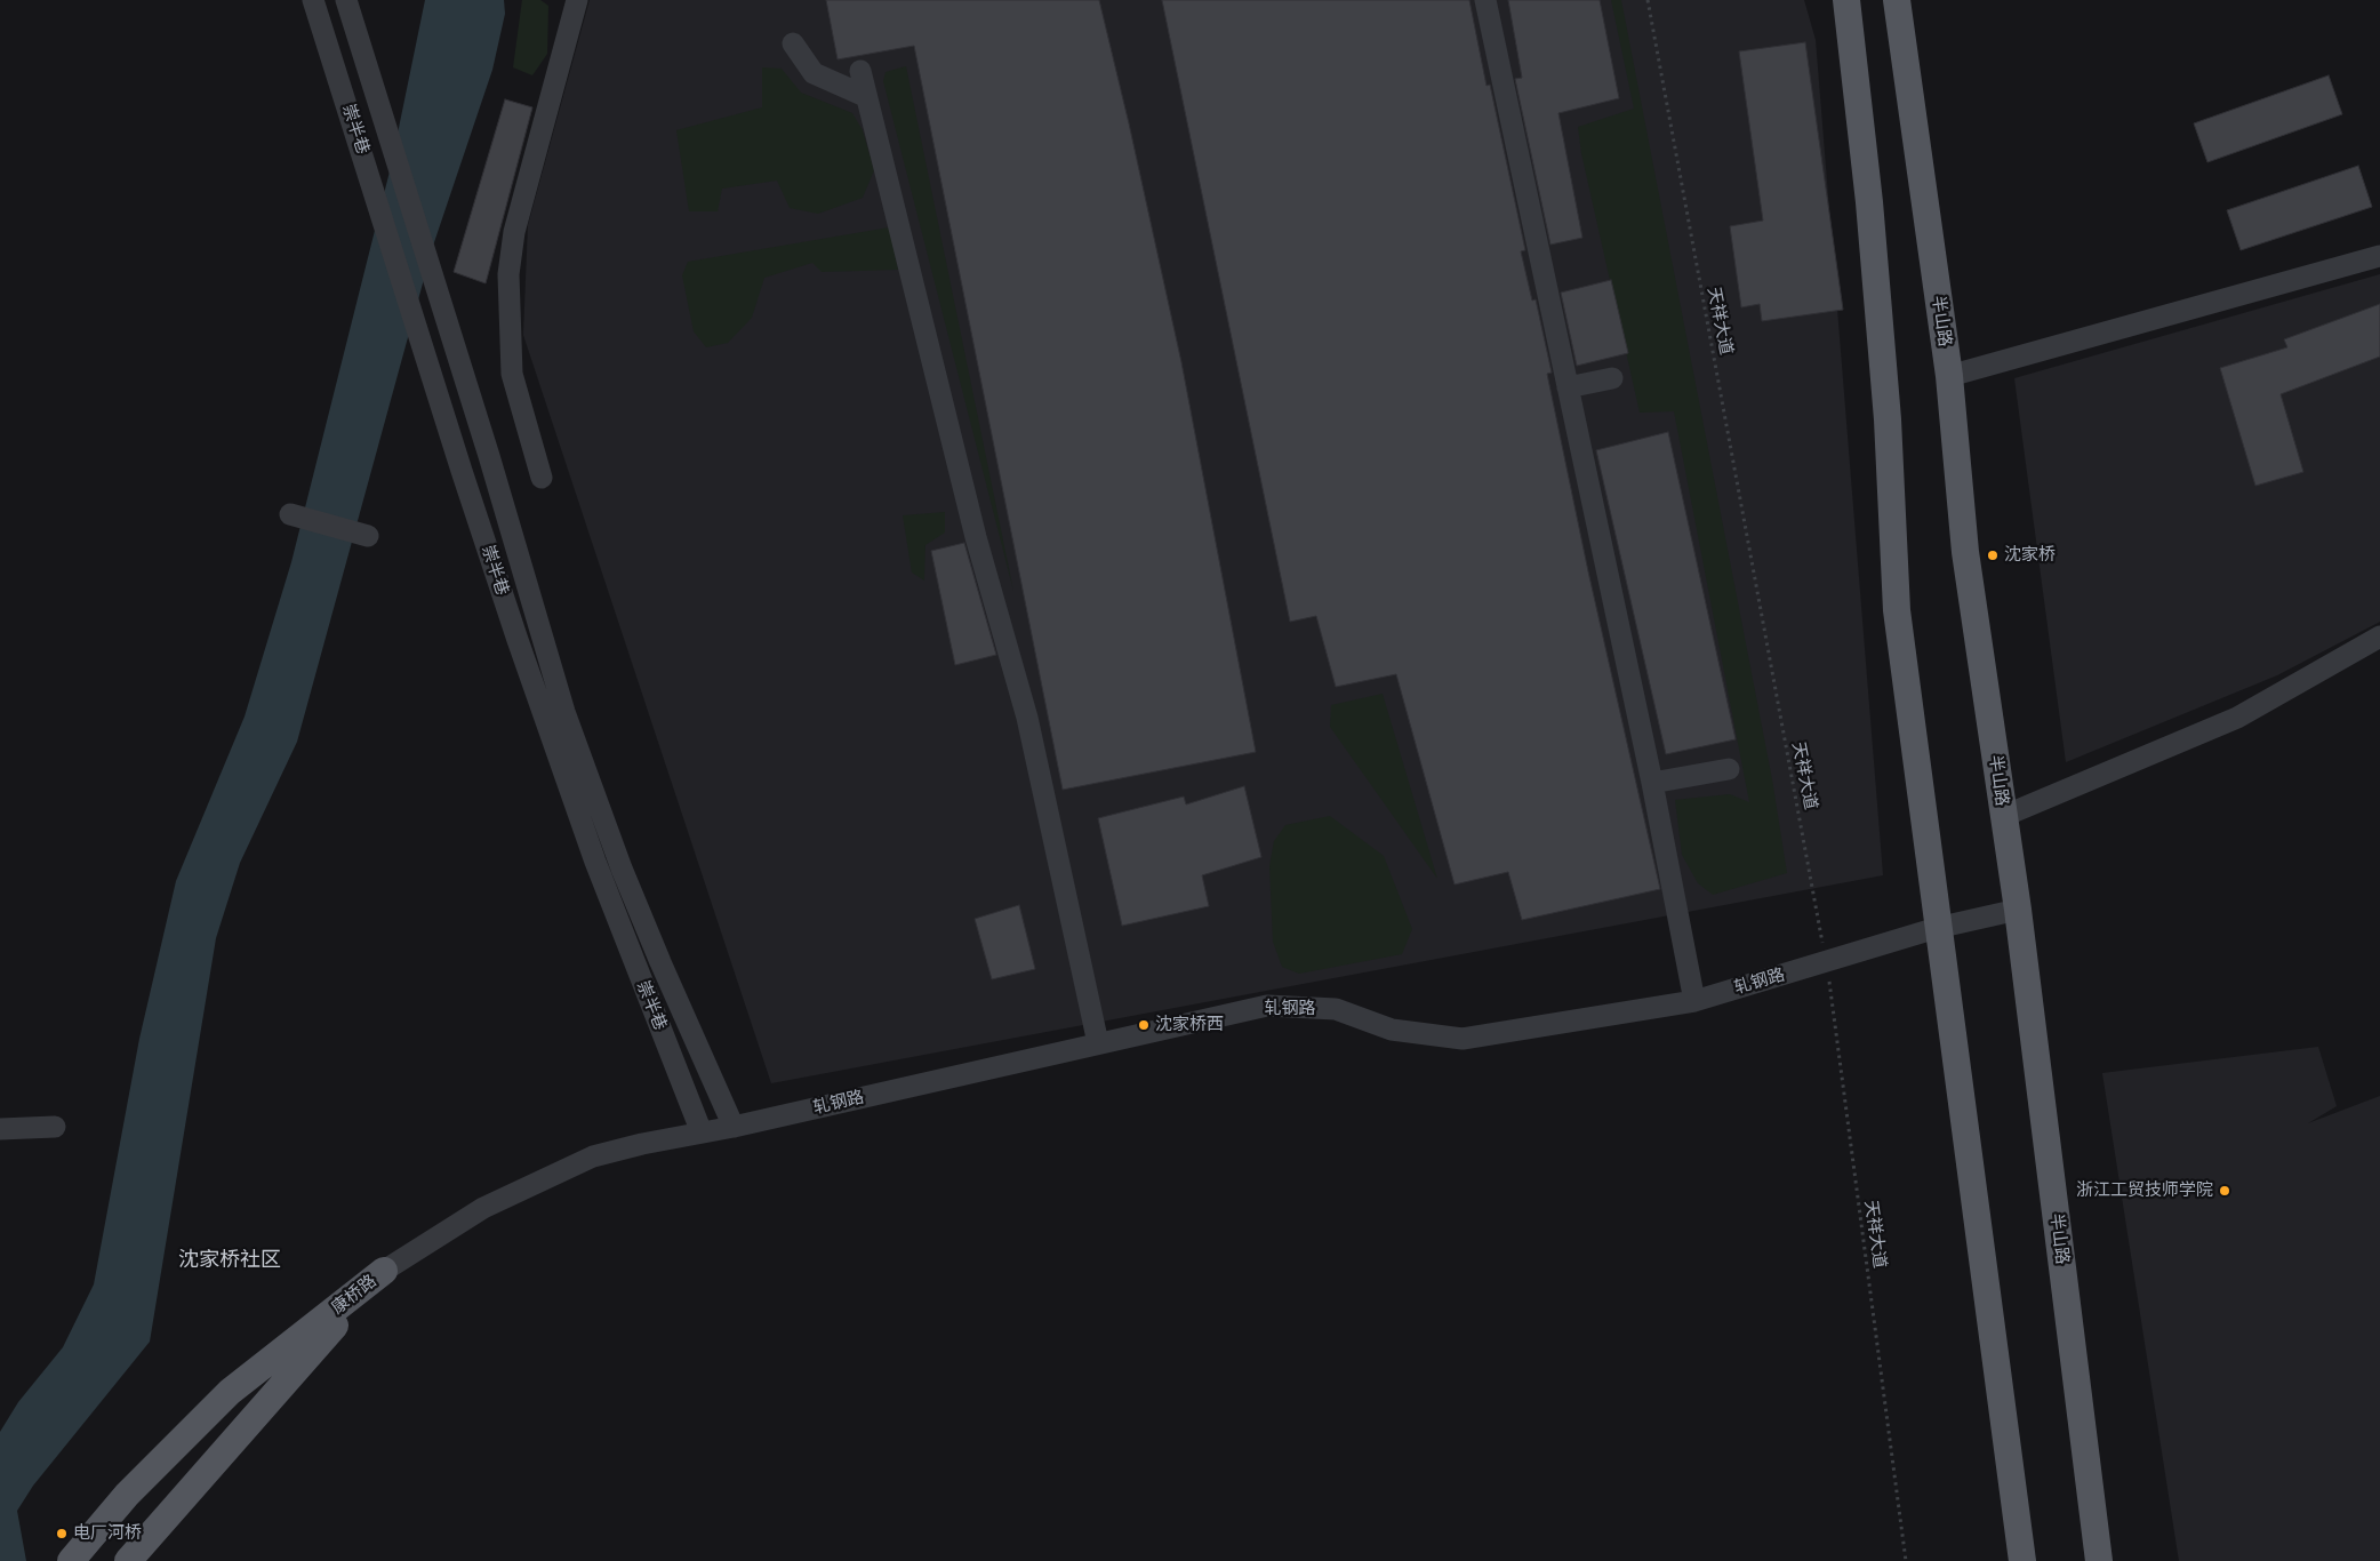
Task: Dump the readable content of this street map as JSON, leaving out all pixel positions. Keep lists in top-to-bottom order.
{
  "streets": {
    "main road": ["半山路", "康桥路"],
    "street": ["崇半巷", "轧钢路"],
    "path": ["天祥大道"]
  },
  "crossings": [
    ["崇半巷", "轧钢路"],
    ["天祥大道", "轧钢路"],
    ["半山路", "轧钢路"],
    ["轧钢路", "康桥路"]
  ],
  "districts": ["沈家桥社区"],
  "places": [
    "沈家桥",
    "沈家桥西",
    "浙江工贸技师学院",
    "电厂河桥"
  ]
}
